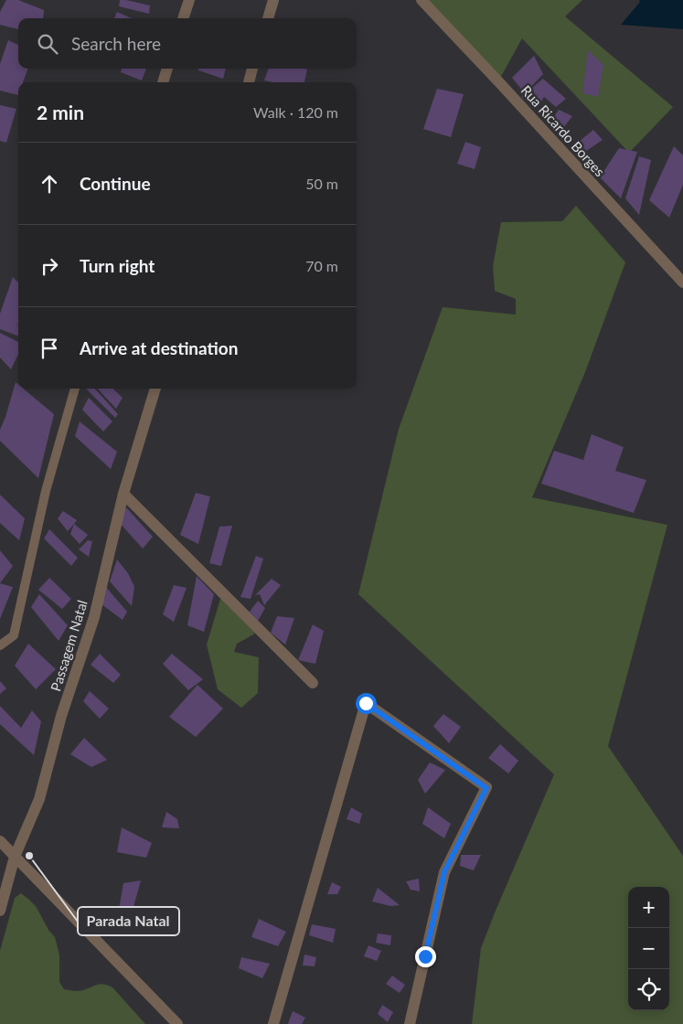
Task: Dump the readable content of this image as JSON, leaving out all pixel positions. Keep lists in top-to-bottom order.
{
  "streets": {
    "street": ["Rua Ricardo Borges", "Passagem Natal"]
  },
  "places": ["Parada Natal"],
  "page": {
    "search": "Search here",
    "heading": ["2 min", "Walk · 120 m"],
    "list": [
      ["Continue", "50 m"],
      ["Turn right", "70 m"],
      "Arrive at destination"
    ],
    "map_buttons": ["+", "−"]
  }
}
